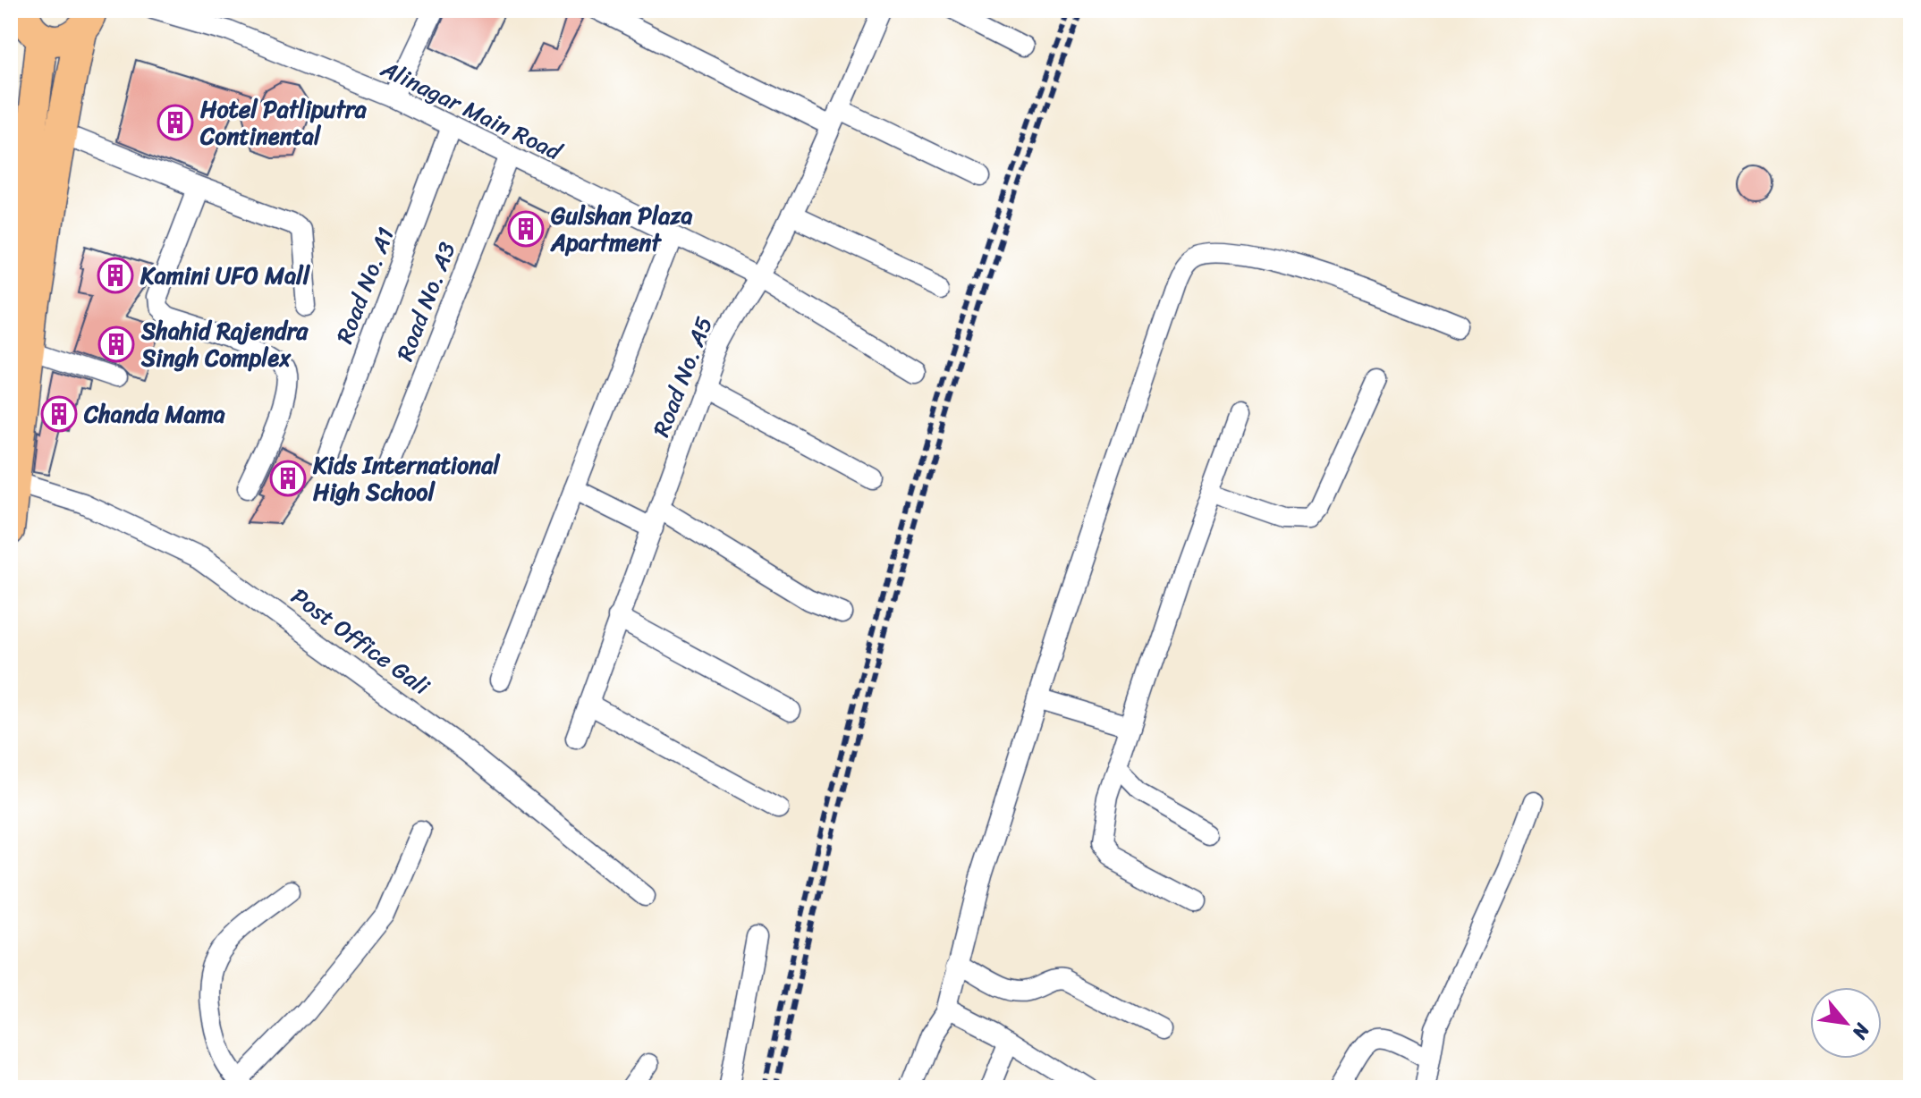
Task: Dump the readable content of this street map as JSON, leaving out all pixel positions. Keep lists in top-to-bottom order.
{
  "streets": {
    "street": [
      "Alinagar Main Road",
      "Road No. A1",
      "Road No. A3",
      "Road No. A5",
      "Post Office Gali"
    ]
  },
  "crossings": [
    ["Alinagar Main Road", "Road No. A1"],
    ["Alinagar Main Road", "Road No. A3"],
    ["Alinagar Main Road", "Road No. A5"]
  ],
  "places": {
    "building": [
      "Hotel Patliputra Continental",
      "Gulshan Plaza Apartment",
      "Kamini UFO Mall",
      "Shahid Rajendra Singh Complex",
      "Chanda Mama",
      "Kids International High School"
    ]
  },
  "north": "bottom right"
}
